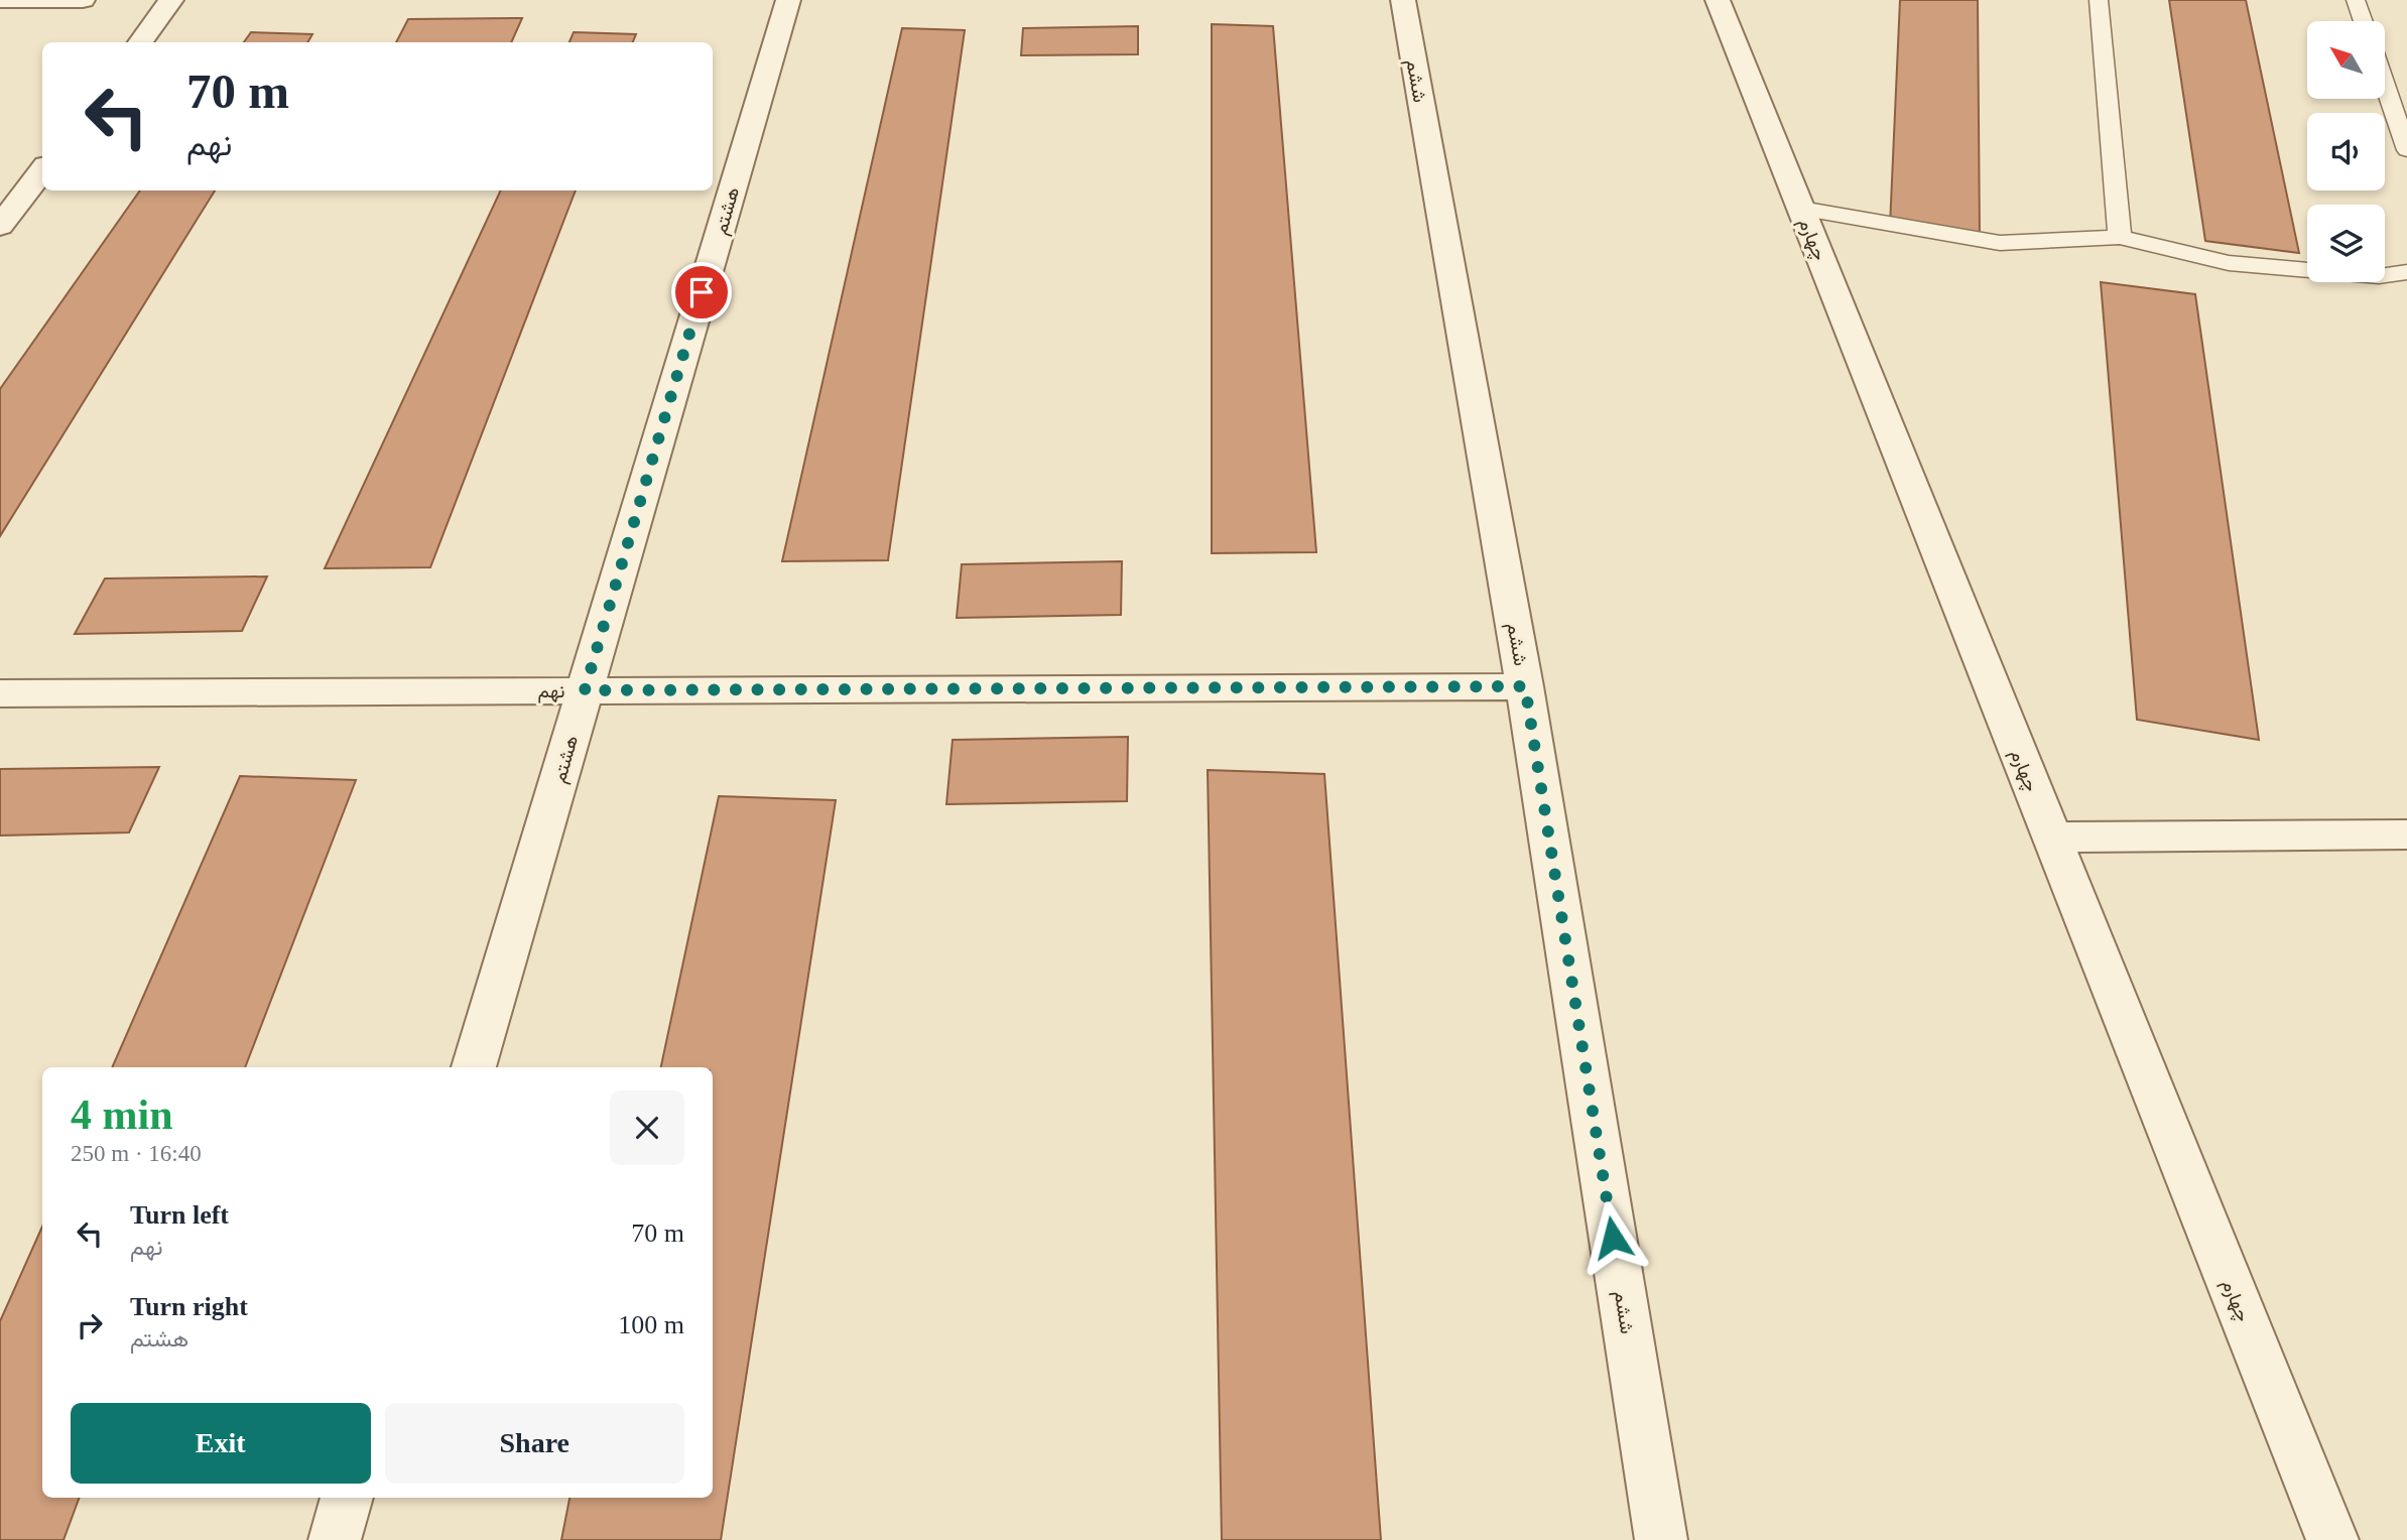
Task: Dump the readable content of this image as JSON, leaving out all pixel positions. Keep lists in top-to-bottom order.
{
  "streets": {
    "street": [
      "ششم",
      "هشتم",
      "چهارم",
      "نهم"
    ]
  },
  "crossings": [
    ["ششم", "نهم"],
    ["هشتم", "نهم"]
  ],
  "north": "top left",
  "page": {
    "turn": ["70 m", "نهم"],
    "heading": ["4 min", "250 m · 16:40"],
    "list": [
      {
        "name": "Turn left",
        "note": "نهم",
        "value": "70 m"
      },
      {
        "name": "Turn right",
        "note": "هشتم",
        "value": "100 m"
      }
    ],
    "buttons": ["Exit", "Share"]
  }
}
